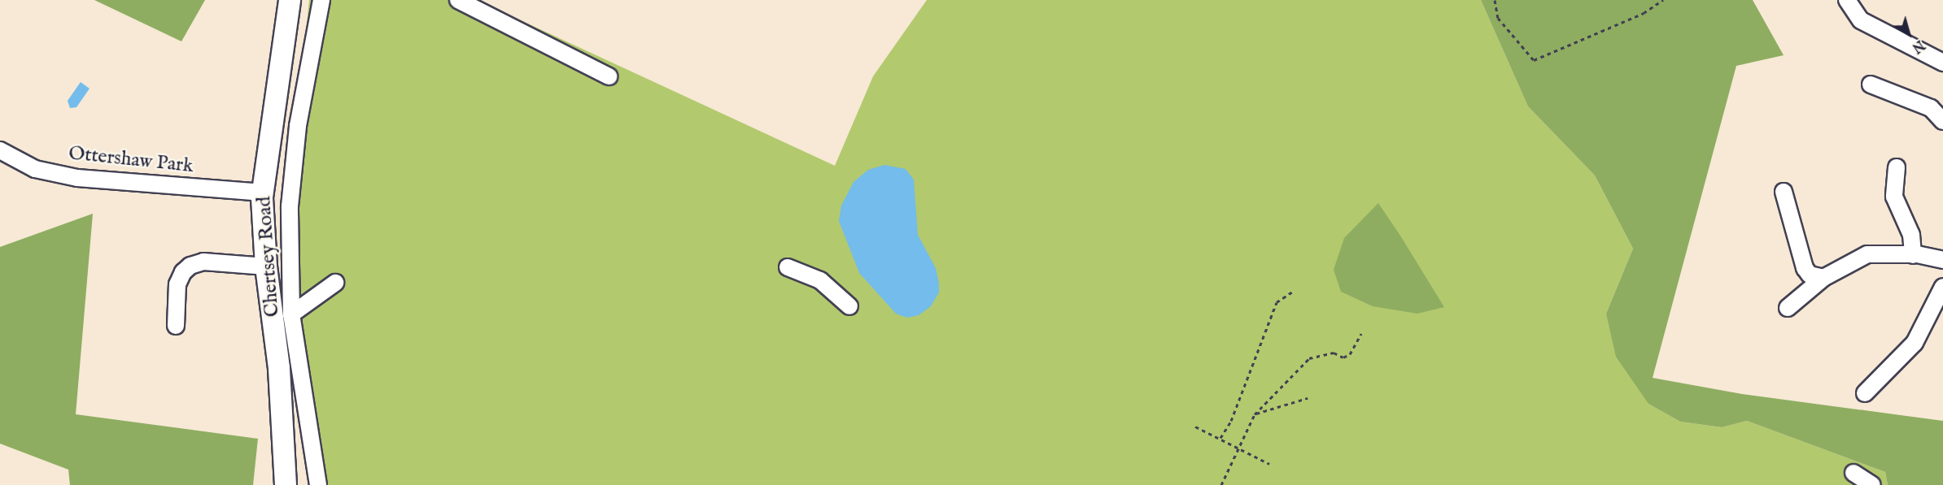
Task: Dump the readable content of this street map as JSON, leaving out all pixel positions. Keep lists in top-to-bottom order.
{
  "streets": {
    "main road": ["Chertsey Road"],
    "street": ["Ottershaw Park"]
  },
  "crossings": [
    ["Ottershaw Park", "Chertsey Road"]
  ],
  "north": "bottom right"
}
